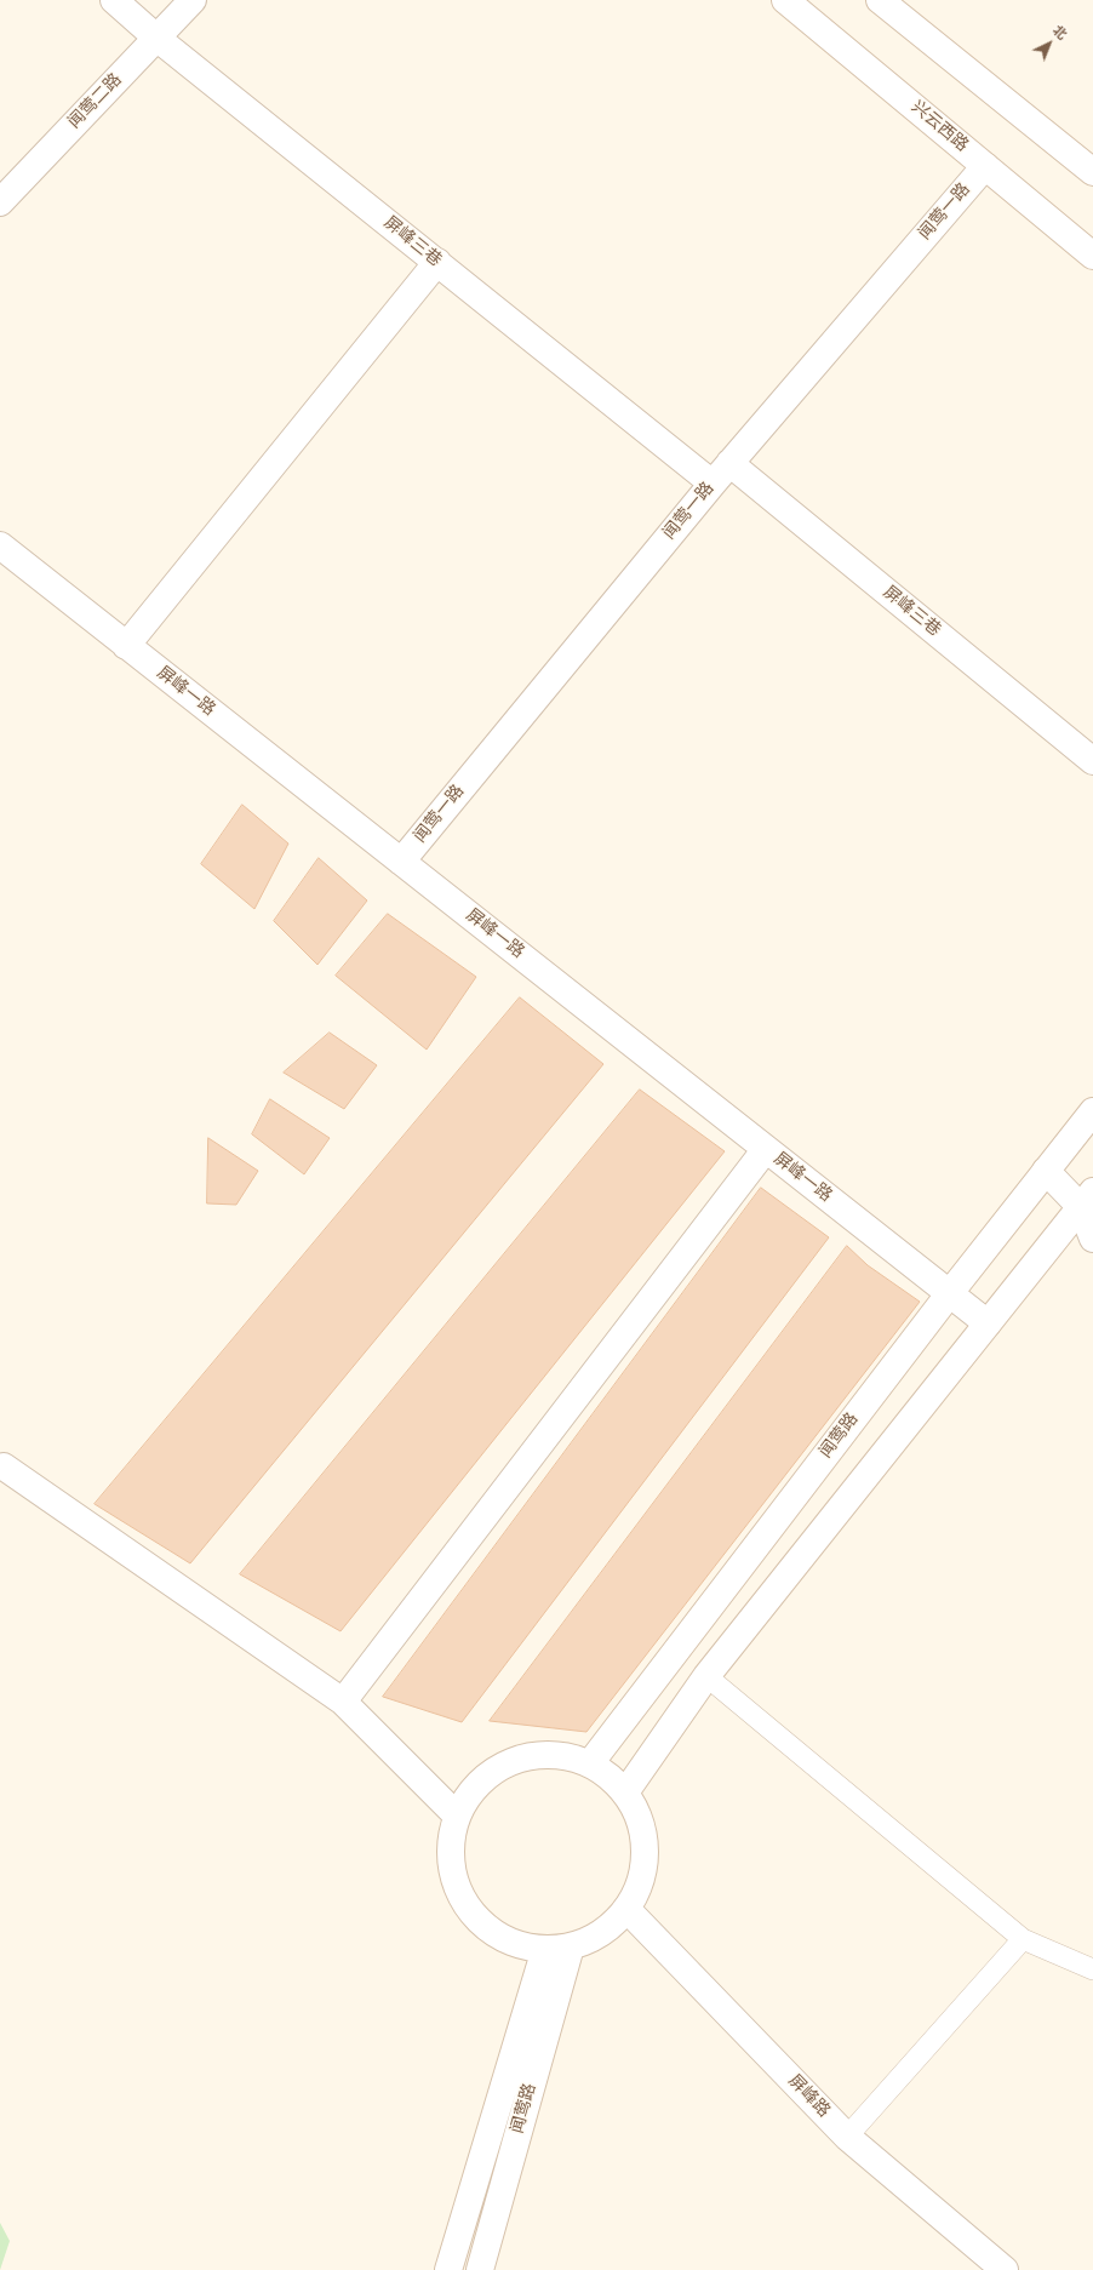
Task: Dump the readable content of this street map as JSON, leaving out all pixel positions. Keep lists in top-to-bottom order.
{
  "streets": {
    "street": [
      "闻莺二路",
      "兴云西路",
      "闻莺一路",
      "屏峰三巷",
      "屏峰一路",
      "闻莺路",
      "屏峰路"
    ]
  },
  "crossings": [
    ["闻莺二路", "屏峰三巷"],
    ["兴云西路", "闻莺一路"],
    ["闻莺一路", "屏峰三巷"],
    ["闻莺一路", "屏峰一路"],
    ["屏峰一路", "闻莺路"]
  ],
  "north": "top right"
}
